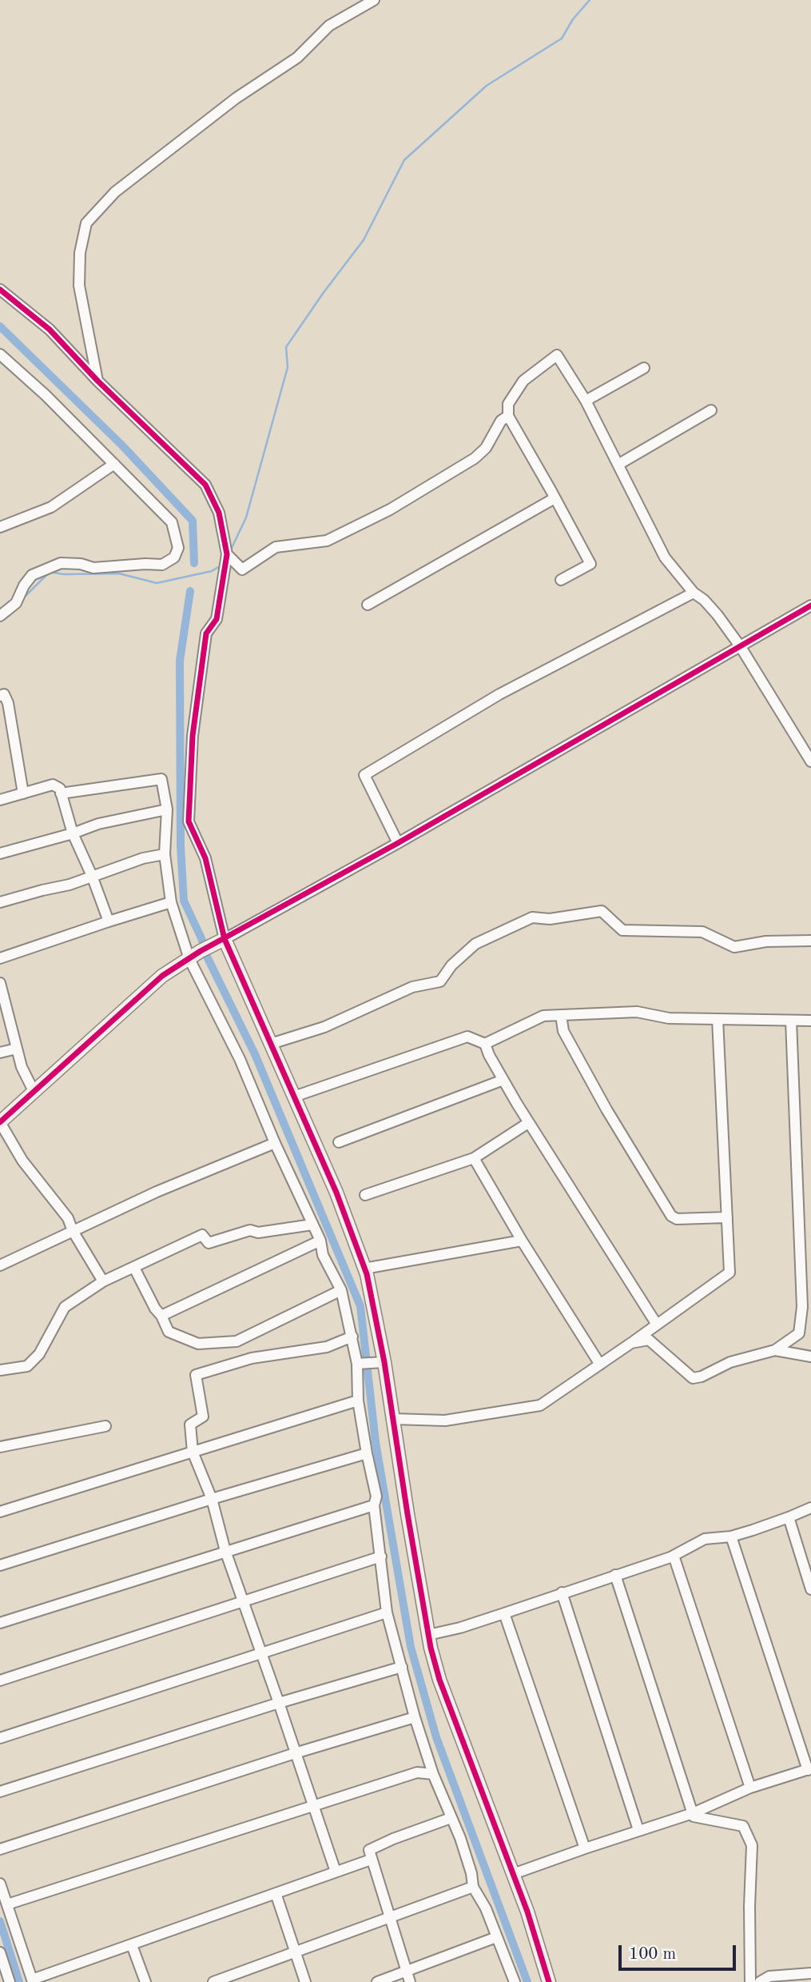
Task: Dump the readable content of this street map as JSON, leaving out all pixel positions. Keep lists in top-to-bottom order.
{
  "scale_bar": "100 m"
}
